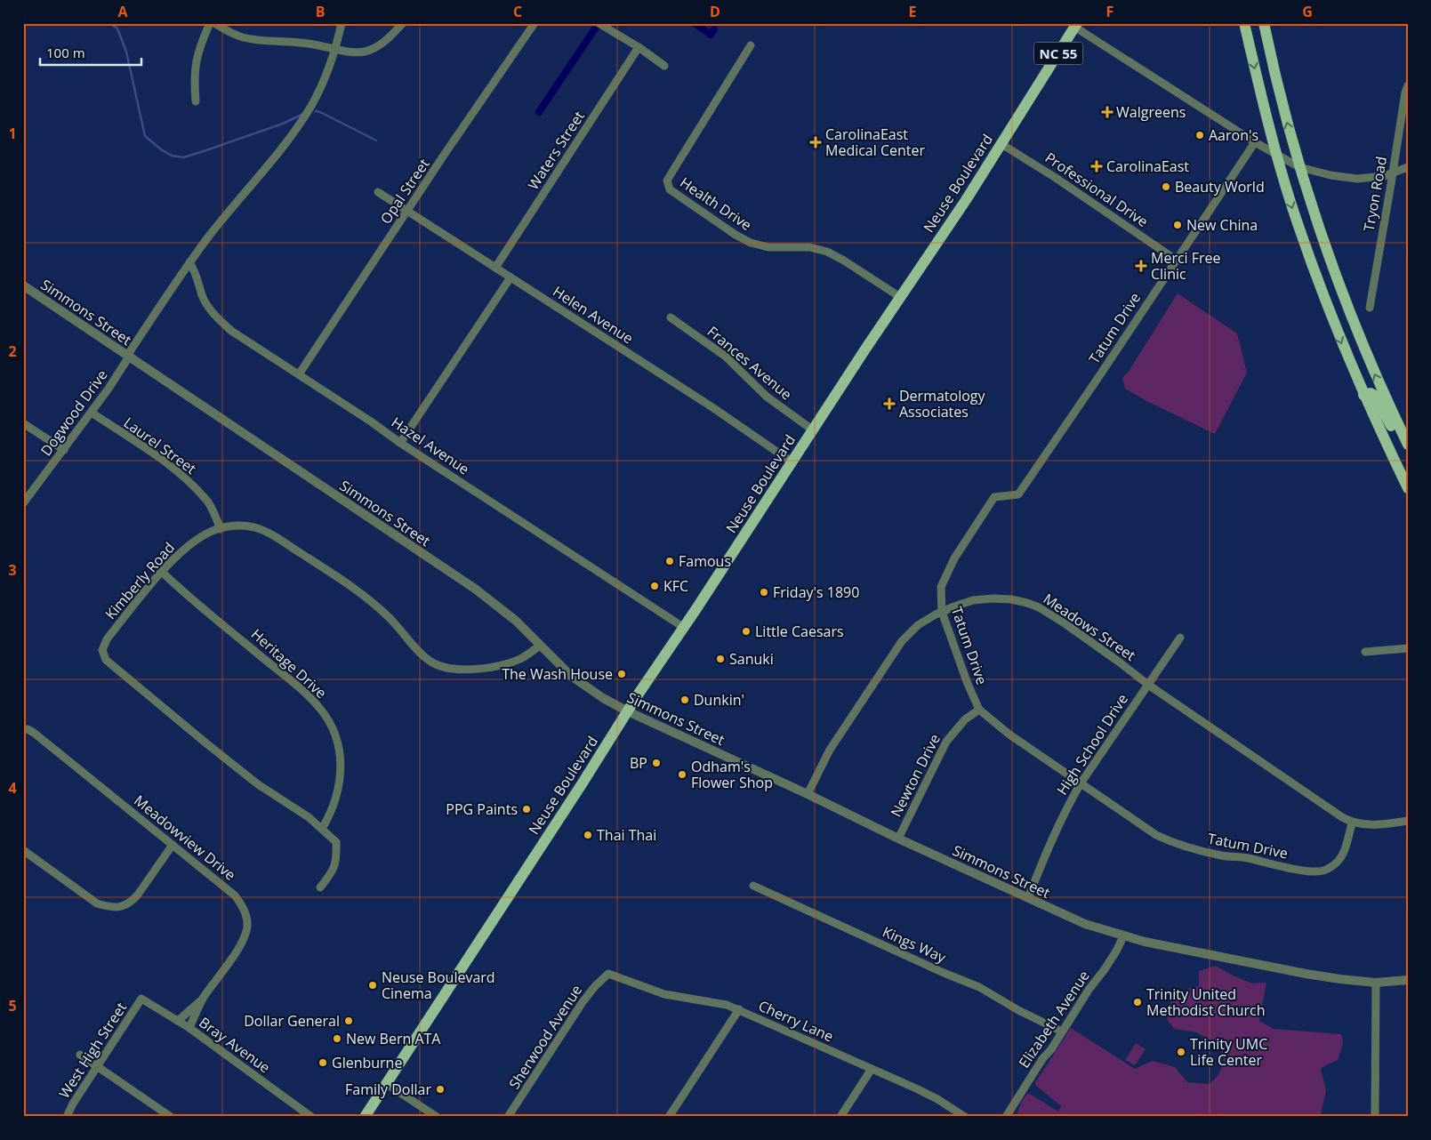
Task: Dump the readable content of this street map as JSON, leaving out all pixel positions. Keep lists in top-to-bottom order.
{
  "streets": {
    "main road": ["NC 55", "Neuse Boulevard"],
    "street": [
      "Waters Street",
      "Professional Drive",
      "Opal Street",
      "Tryon Road",
      "Health Drive",
      "Simmons Street",
      "Helen Avenue",
      "Tatum Drive",
      "Frances Avenue",
      "Dogwood Drive",
      "Laurel Street",
      "Hazel Avenue",
      "Kimberly Road",
      "Meadows Street",
      "Heritage Drive",
      "High School Drive",
      "Newton Drive",
      "Meadowview Drive",
      "Kings Way",
      "Elizabeth Avenue",
      "Cherry Lane",
      "Sherwood Avenue",
      "Bray Avenue",
      "West High Street"
    ]
  },
  "crossings": [
    ["Waters Street", "Helen Avenue"],
    ["Neuse Boulevard", "Professional Drive"],
    ["Neuse Boulevard", "Health Drive"],
    ["Neuse Boulevard", "Simmons Street"],
    ["Neuse Boulevard", "Helen Avenue"],
    ["Neuse Boulevard", "Frances Avenue"],
    ["Neuse Boulevard", "Hazel Avenue"],
    ["Professional Drive", "Tatum Drive"],
    ["Opal Street", "Helen Avenue"],
    ["Opal Street", "Hazel Avenue"],
    ["Simmons Street", "Dogwood Drive"],
    ["Simmons Street", "Kimberly Road"],
    ["Simmons Street", "Meadows Street"],
    ["Simmons Street", "High School Drive"],
    ["Simmons Street", "Newton Drive"],
    ["Simmons Street", "Elizabeth Avenue"],
    ["Tatum Drive", "Meadows Street"],
    ["Tatum Drive", "High School Drive"],
    ["Tatum Drive", "Newton Drive"],
    ["Dogwood Drive", "Laurel Street"],
    ["Laurel Street", "Kimberly Road"],
    ["Kimberly Road", "Heritage Drive"],
    ["Meadows Street", "High School Drive"],
    ["Meadowview Drive", "Bray Avenue"],
    ["Kings Way", "Elizabeth Avenue"],
    ["Cherry Lane", "Sherwood Avenue"],
    ["Bray Avenue", "West High Street"]
  ],
  "places": {
    "health": [
      "Walgreens",
      "CarolinaEast Medical Center",
      "CarolinaEast",
      "Merci Free Clinic",
      "Dermatology Associates"
    ],
    "other": [
      "Aaron's",
      "Beauty World",
      "New China",
      "Famous",
      "KFC",
      "Friday's 1890",
      "Little Caesars",
      "Sanuki",
      "The Wash House",
      "Dunkin'",
      "BP",
      "Odham's Flower Shop",
      "PPG Paints",
      "Thai Thai",
      "Neuse Boulevard Cinema",
      "Trinity United Methodist Church",
      "Dollar General",
      "New Bern ATA",
      "Trinity UMC Life Center",
      "Glenburne",
      "Family Dollar"
    ]
  },
  "scale_bar": "100 m",
  "grid": {
    "columns": [
      "A",
      "B",
      "C",
      "D",
      "E",
      "F",
      "G"
    ],
    "rows": [
      "1",
      "2",
      "3",
      "4",
      "5"
    ]
  }
}
